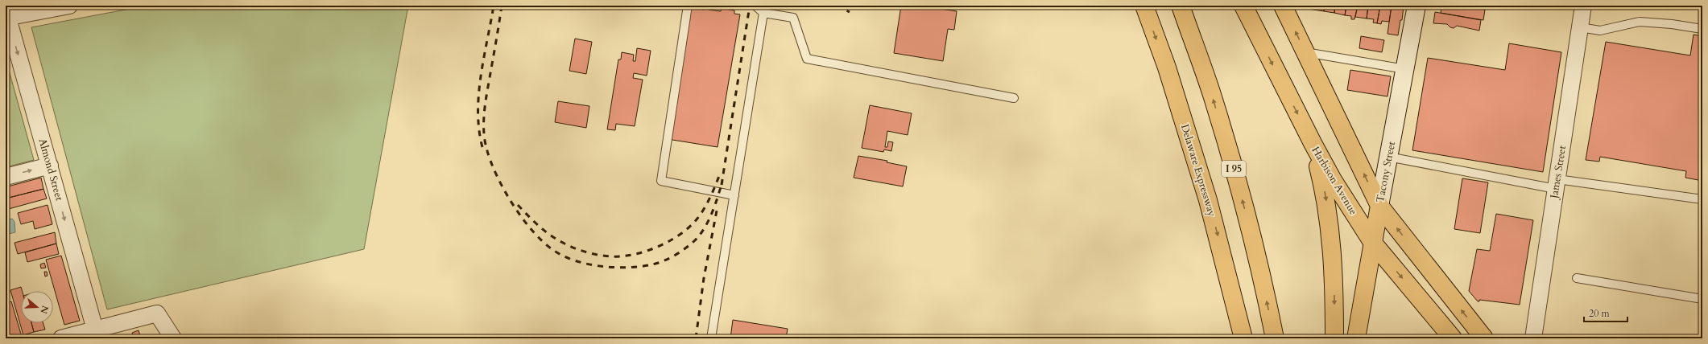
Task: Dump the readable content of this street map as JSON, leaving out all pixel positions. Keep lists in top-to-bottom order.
{
  "streets": {
    "main road": [
      "I 95",
      "Delaware Expressway",
      "Tacony Street",
      "Harbison Avenue"
    ],
    "street": ["Almond Street", "James Street"]
  },
  "crossings": [
    ["Tacony Street", "Harbison Avenue"]
  ],
  "one_way": ["Almond Street"],
  "scale_bar": "20 m",
  "north": "right"
}
